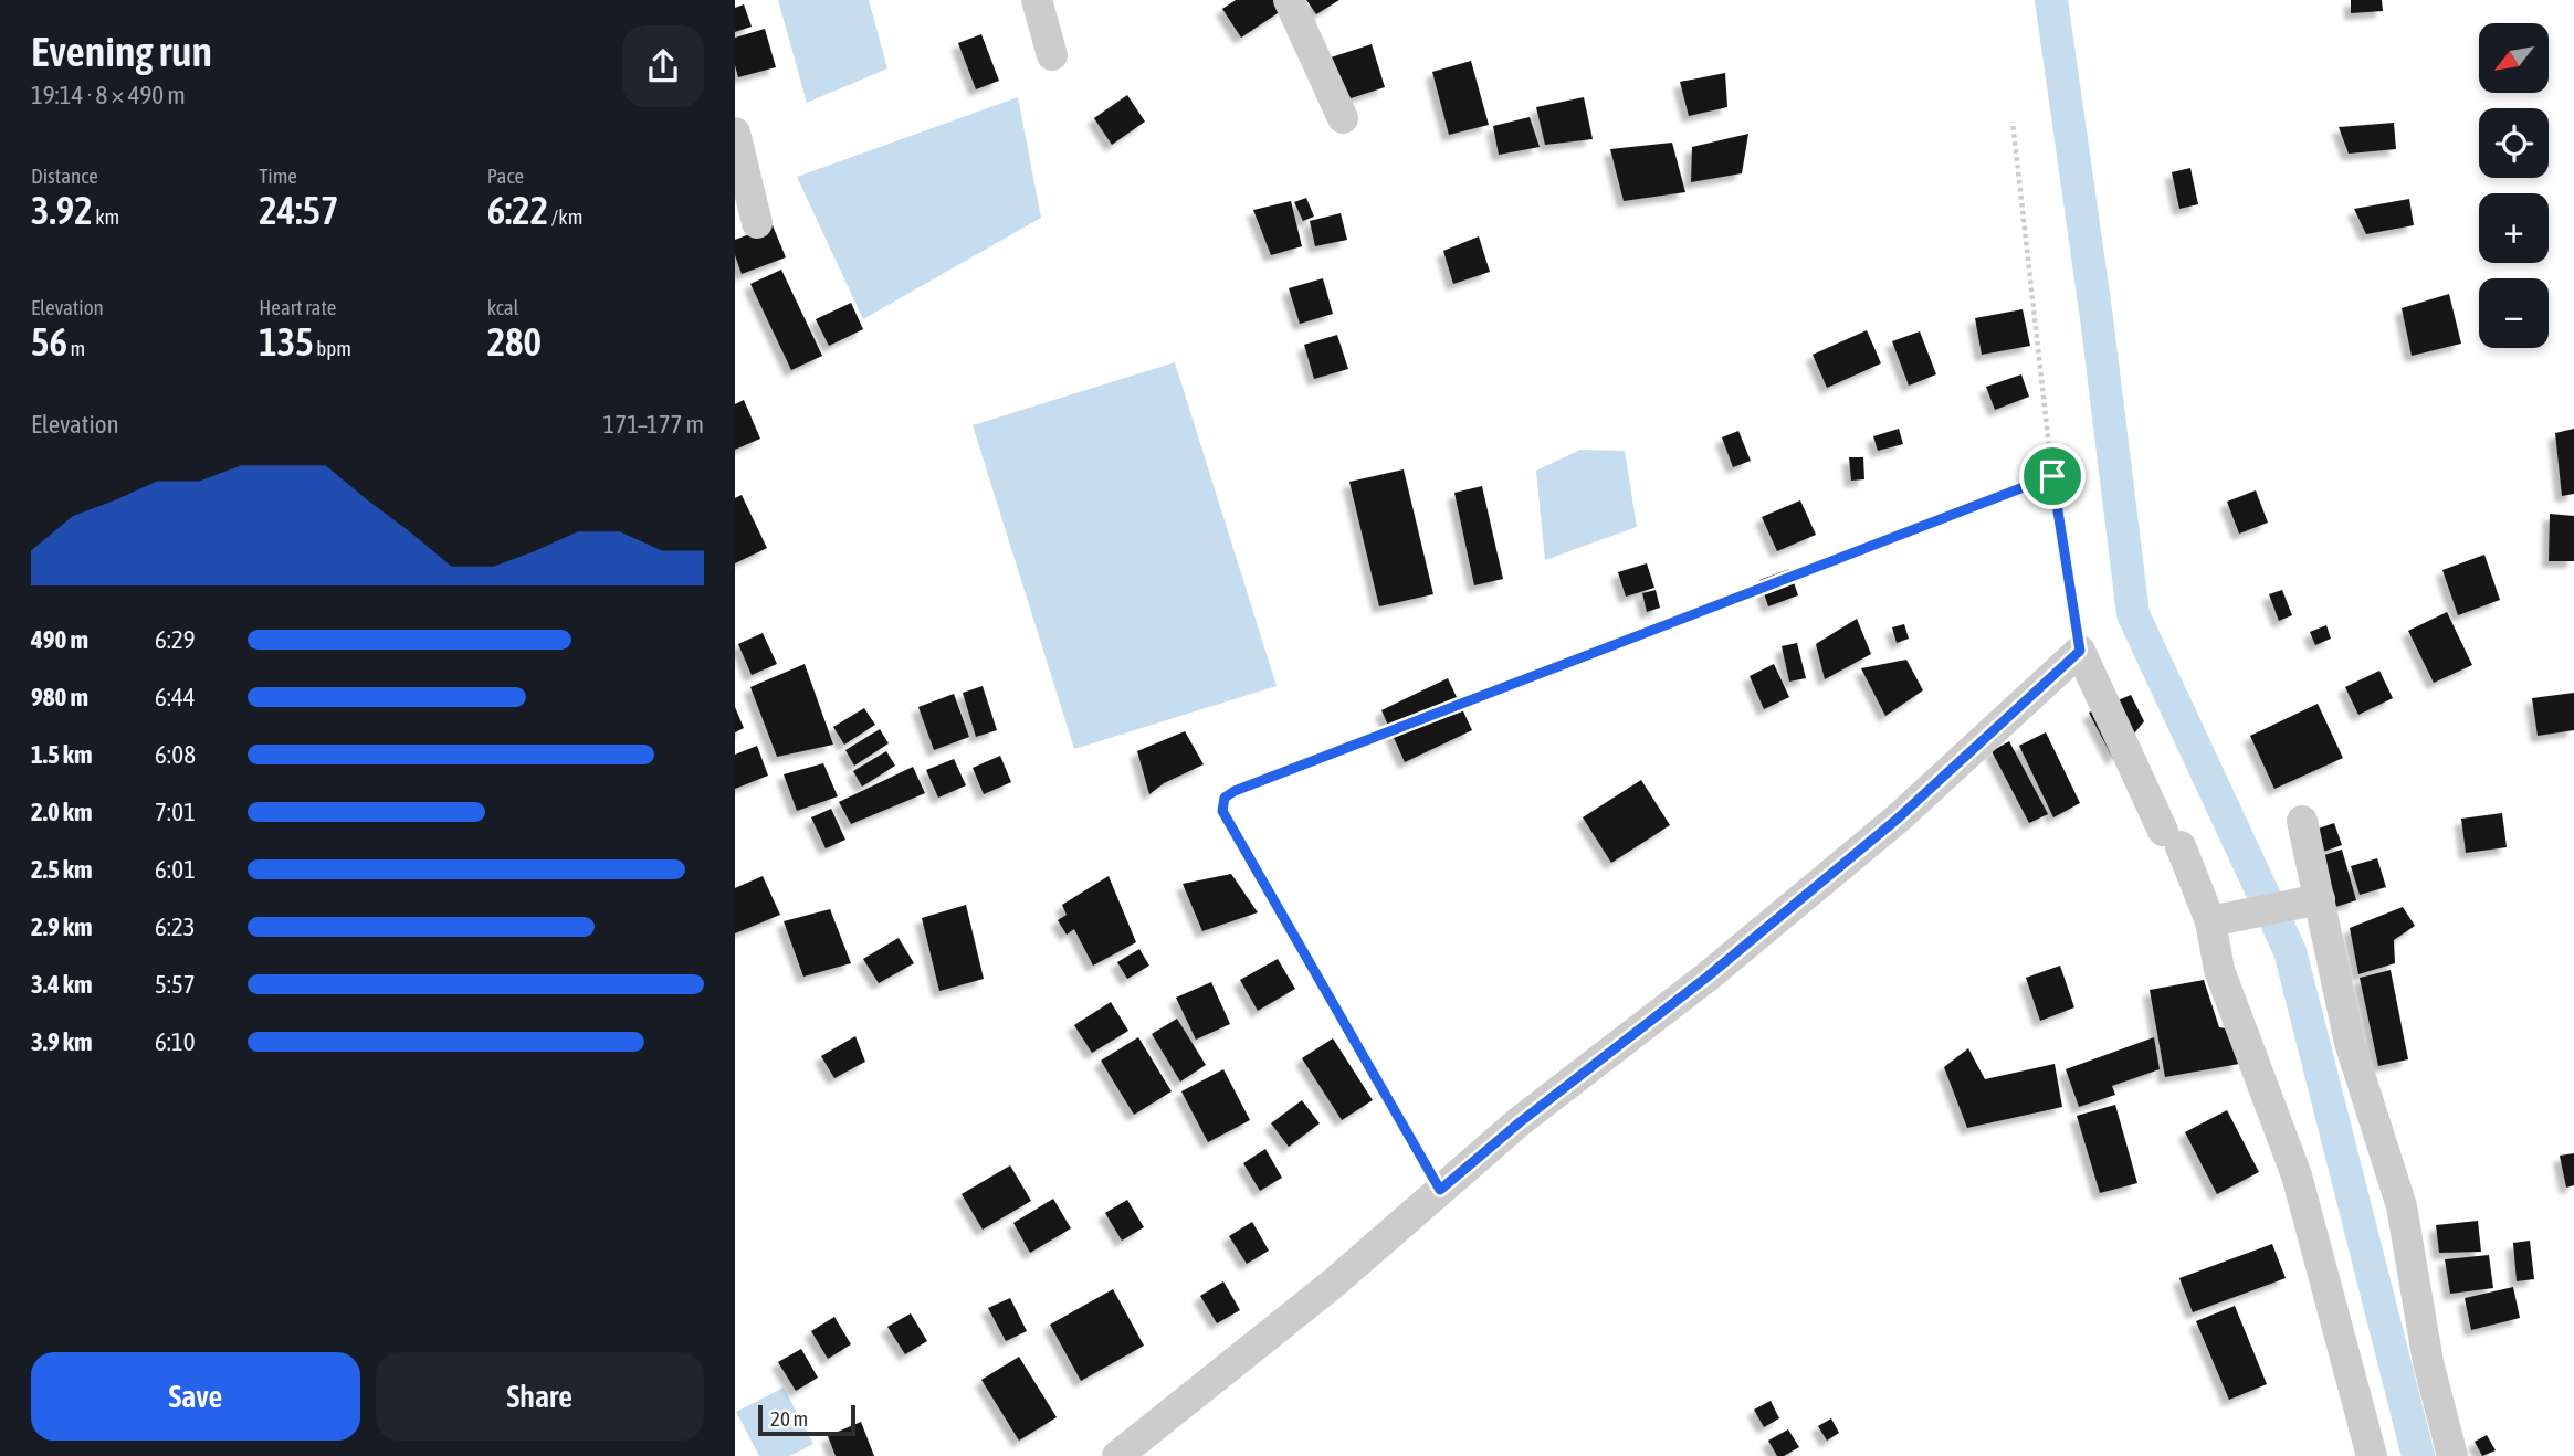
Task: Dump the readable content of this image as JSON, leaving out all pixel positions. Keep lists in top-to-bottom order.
{
  "scale_bar": "20 m",
  "north": "bottom left",
  "page": {
    "heading": ["Evening run", "19:14 · 8 × 490 m"],
    "map_buttons": ["+", "−"],
    "stats": [
      ["Distance", "3.92 km"],
      ["Time", "24:57"],
      ["Pace", "6:22 /km"],
      ["Elevation", "56 m"],
      ["Heart rate", "135 bpm"],
      ["kcal", "280"]
    ],
    "chart": ["Elevation", "171–177 m"],
    "list": [
      {
        "name": "490 m",
        "note": "6:29"
      },
      {
        "name": "980 m",
        "note": "6:44"
      },
      {
        "name": "1.5 km",
        "note": "6:08"
      },
      {
        "name": "2.0 km",
        "note": "7:01"
      },
      {
        "name": "2.5 km",
        "note": "6:01"
      },
      {
        "name": "2.9 km",
        "note": "6:23"
      },
      {
        "name": "3.4 km",
        "note": "5:57"
      },
      {
        "name": "3.9 km",
        "note": "6:10"
      }
    ],
    "buttons": ["Save", "Share"],
    "scale": "20 m"
  }
}
